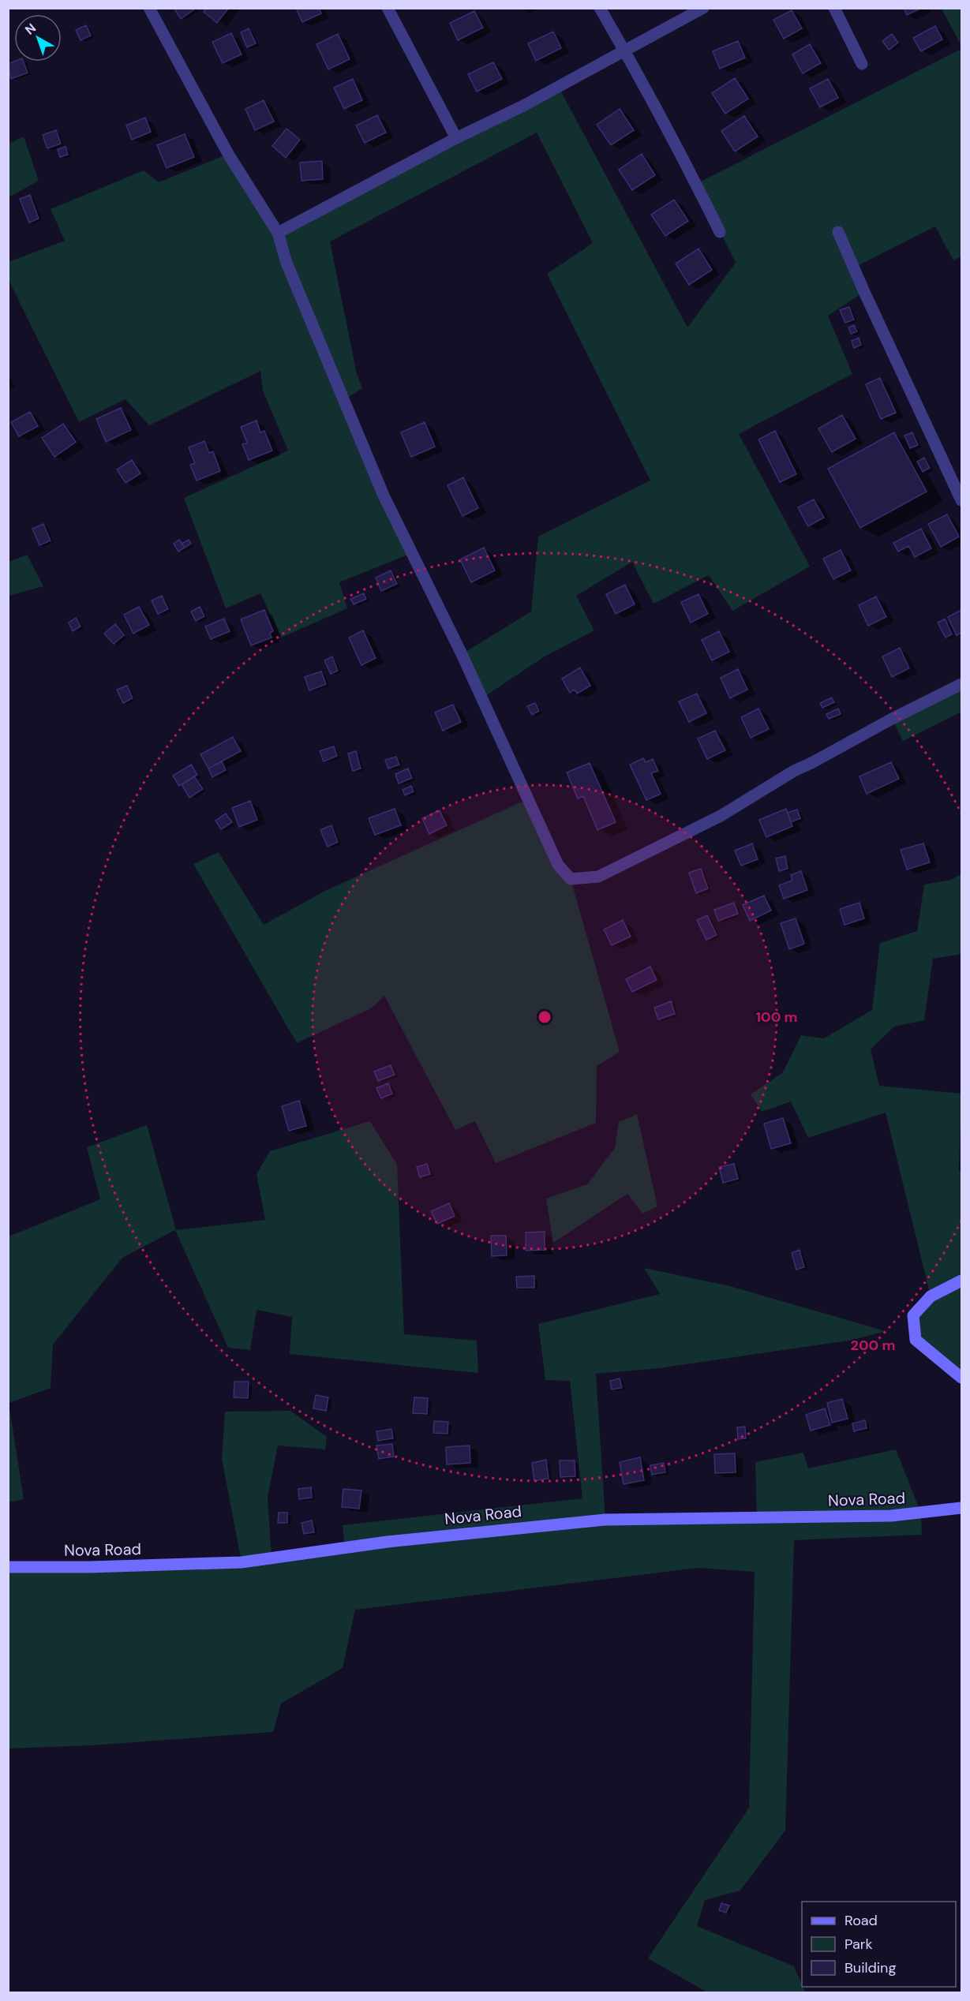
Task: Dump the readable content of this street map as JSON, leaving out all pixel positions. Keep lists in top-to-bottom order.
{
  "streets": {
    "street": ["Nova Road"]
  },
  "legend": ["Road", "Park", "Building"],
  "north": "top left",
  "rings": ["100 m", "200 m"]
}
